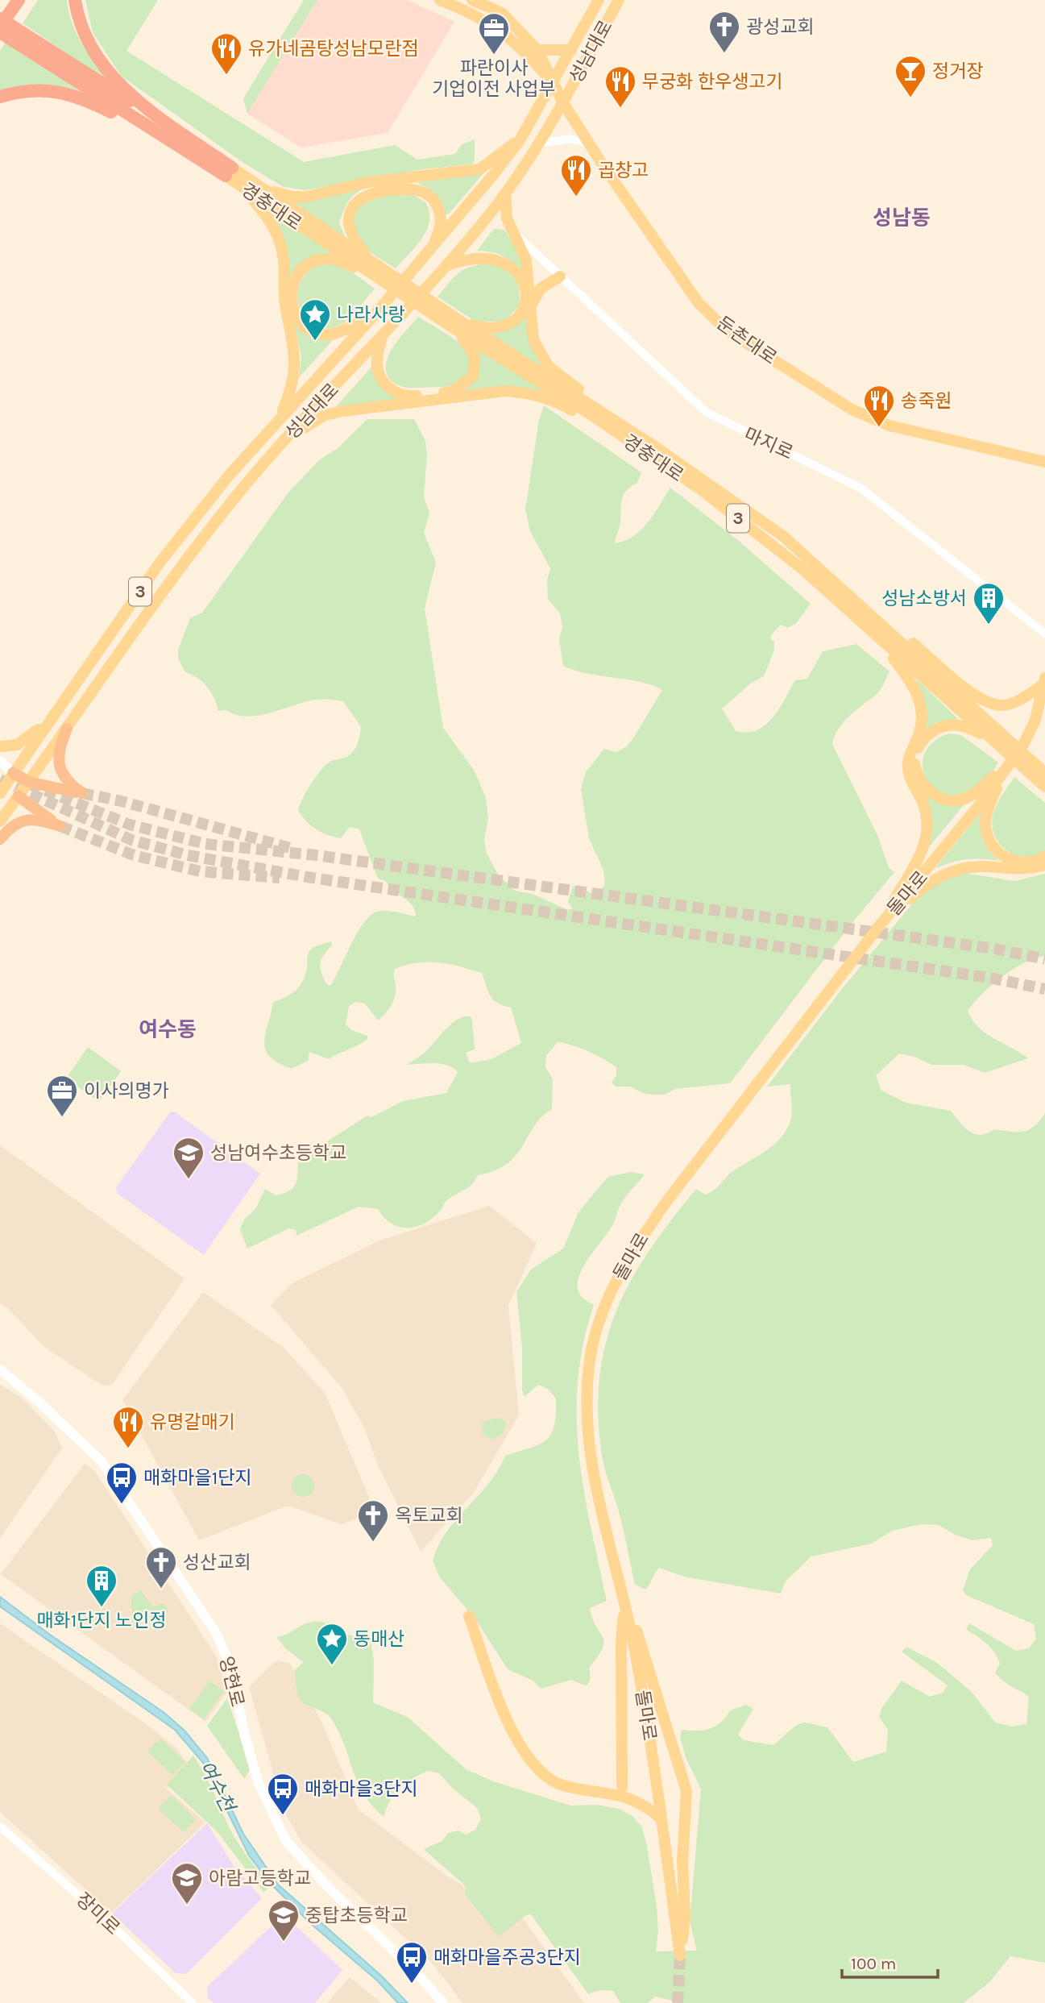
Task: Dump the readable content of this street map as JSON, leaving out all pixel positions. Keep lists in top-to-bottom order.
{
  "streets": {
    "main road": [
      "성남대로",
      "경충대로",
      "둔촌대로",
      "3",
      "돌마로",
      "양현로"
    ],
    "street": ["마지로", "장미로"]
  },
  "crossings": [
    ["성남대로", "둔촌대로"]
  ],
  "districts": ["성남동", "여수동"],
  "water": ["여수천"],
  "places": {
    "church": ["광성교회", "옥토교회", "성산교회"],
    "office": ["파란이사 기업이전 사업부", "이사의명가"],
    "restaurant": [
      "유가네곰탕성남모란점",
      "무궁화 한우생고기",
      "곱창고",
      "송죽원",
      "유명갈매기"
    ],
    "bar": ["정거장"],
    "place": ["나라사랑", "동매산"],
    "building": ["성남소방서", "매화1단지 노인정"],
    "school or university": ["성남여수초등학교", "아람고등학교", "중탑초등학교"],
    "bus stop": ["매화마을1단지", "매화마을3단지", "매화마을주공3단지"]
  },
  "scale_bar": "100 m"
}
